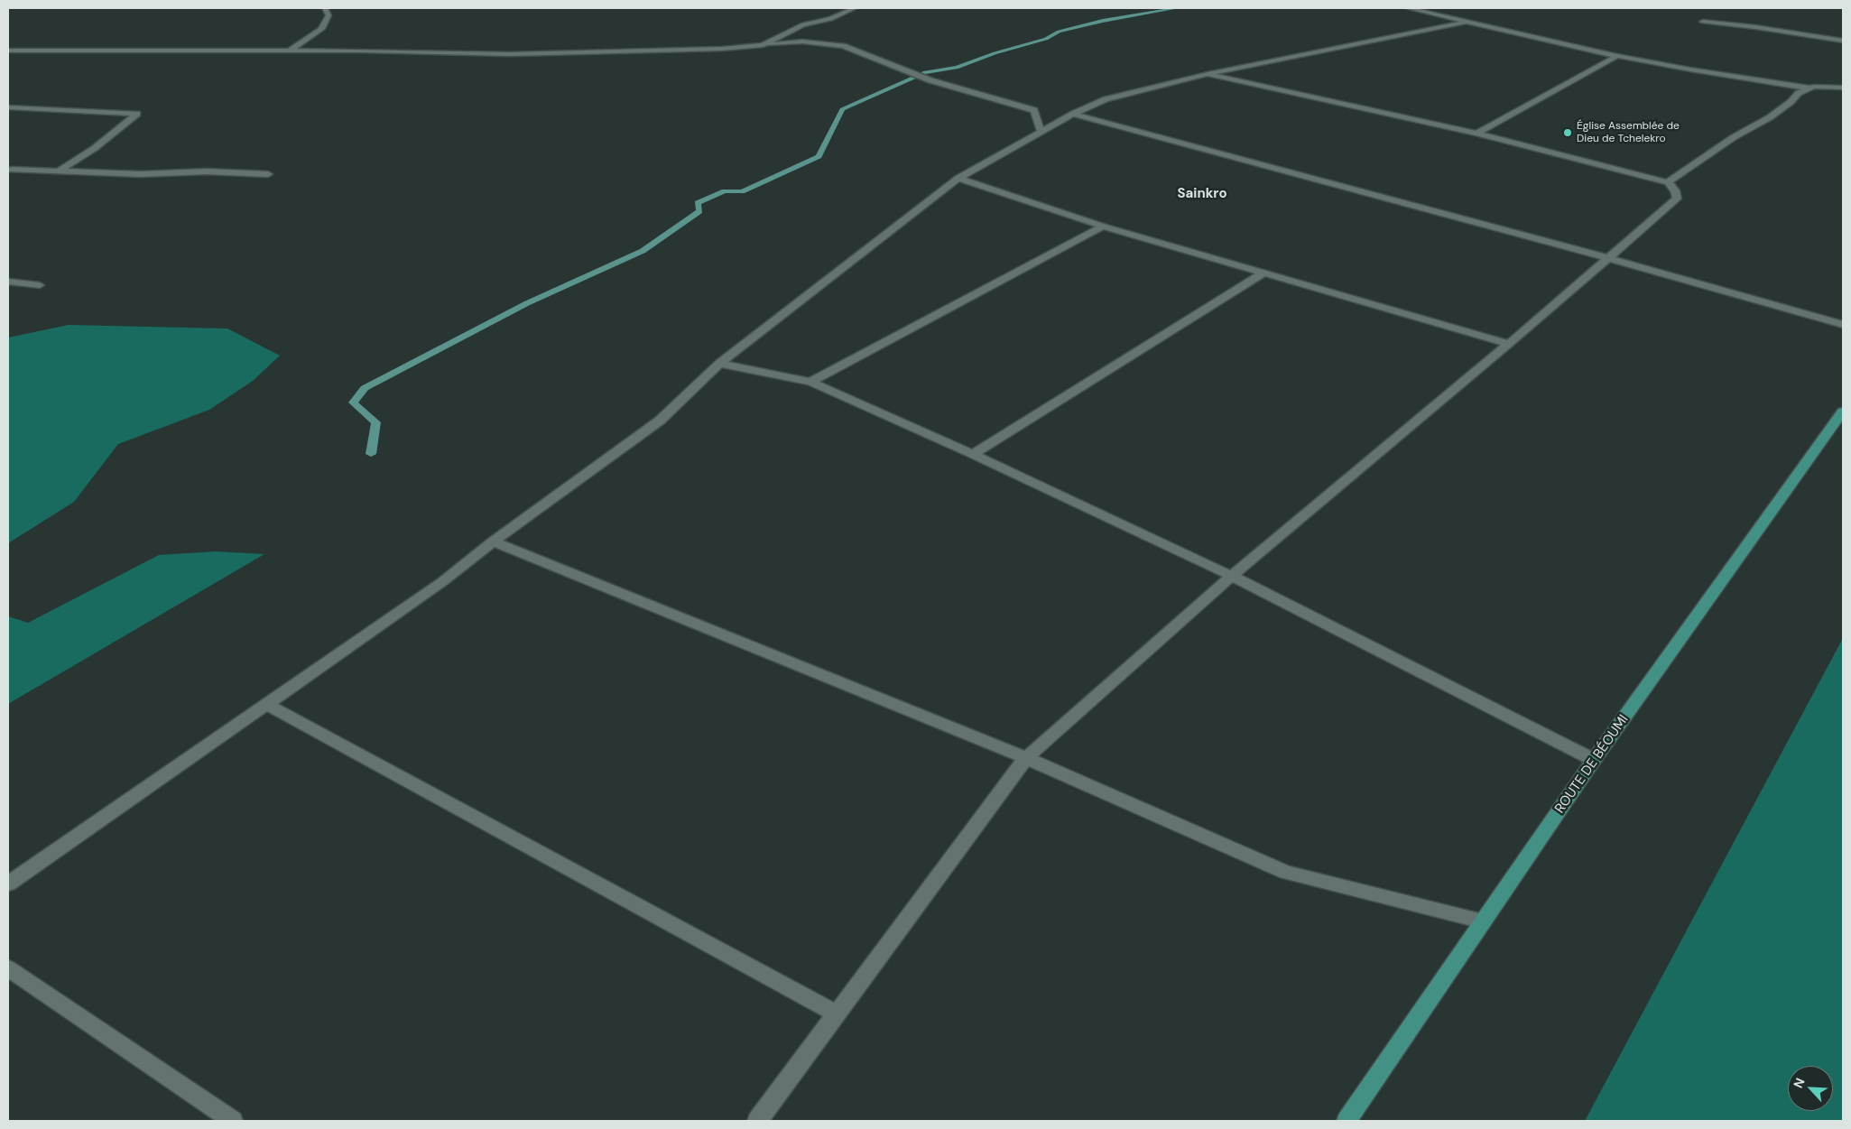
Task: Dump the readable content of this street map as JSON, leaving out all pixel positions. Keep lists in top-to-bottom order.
{
  "streets": {
    "main road": ["ROUTE DE BÉOUMI"]
  },
  "districts": ["Sainkro"],
  "places": ["Église Assemblée de Dieu de Tchelekro"],
  "north": "top left"
}
